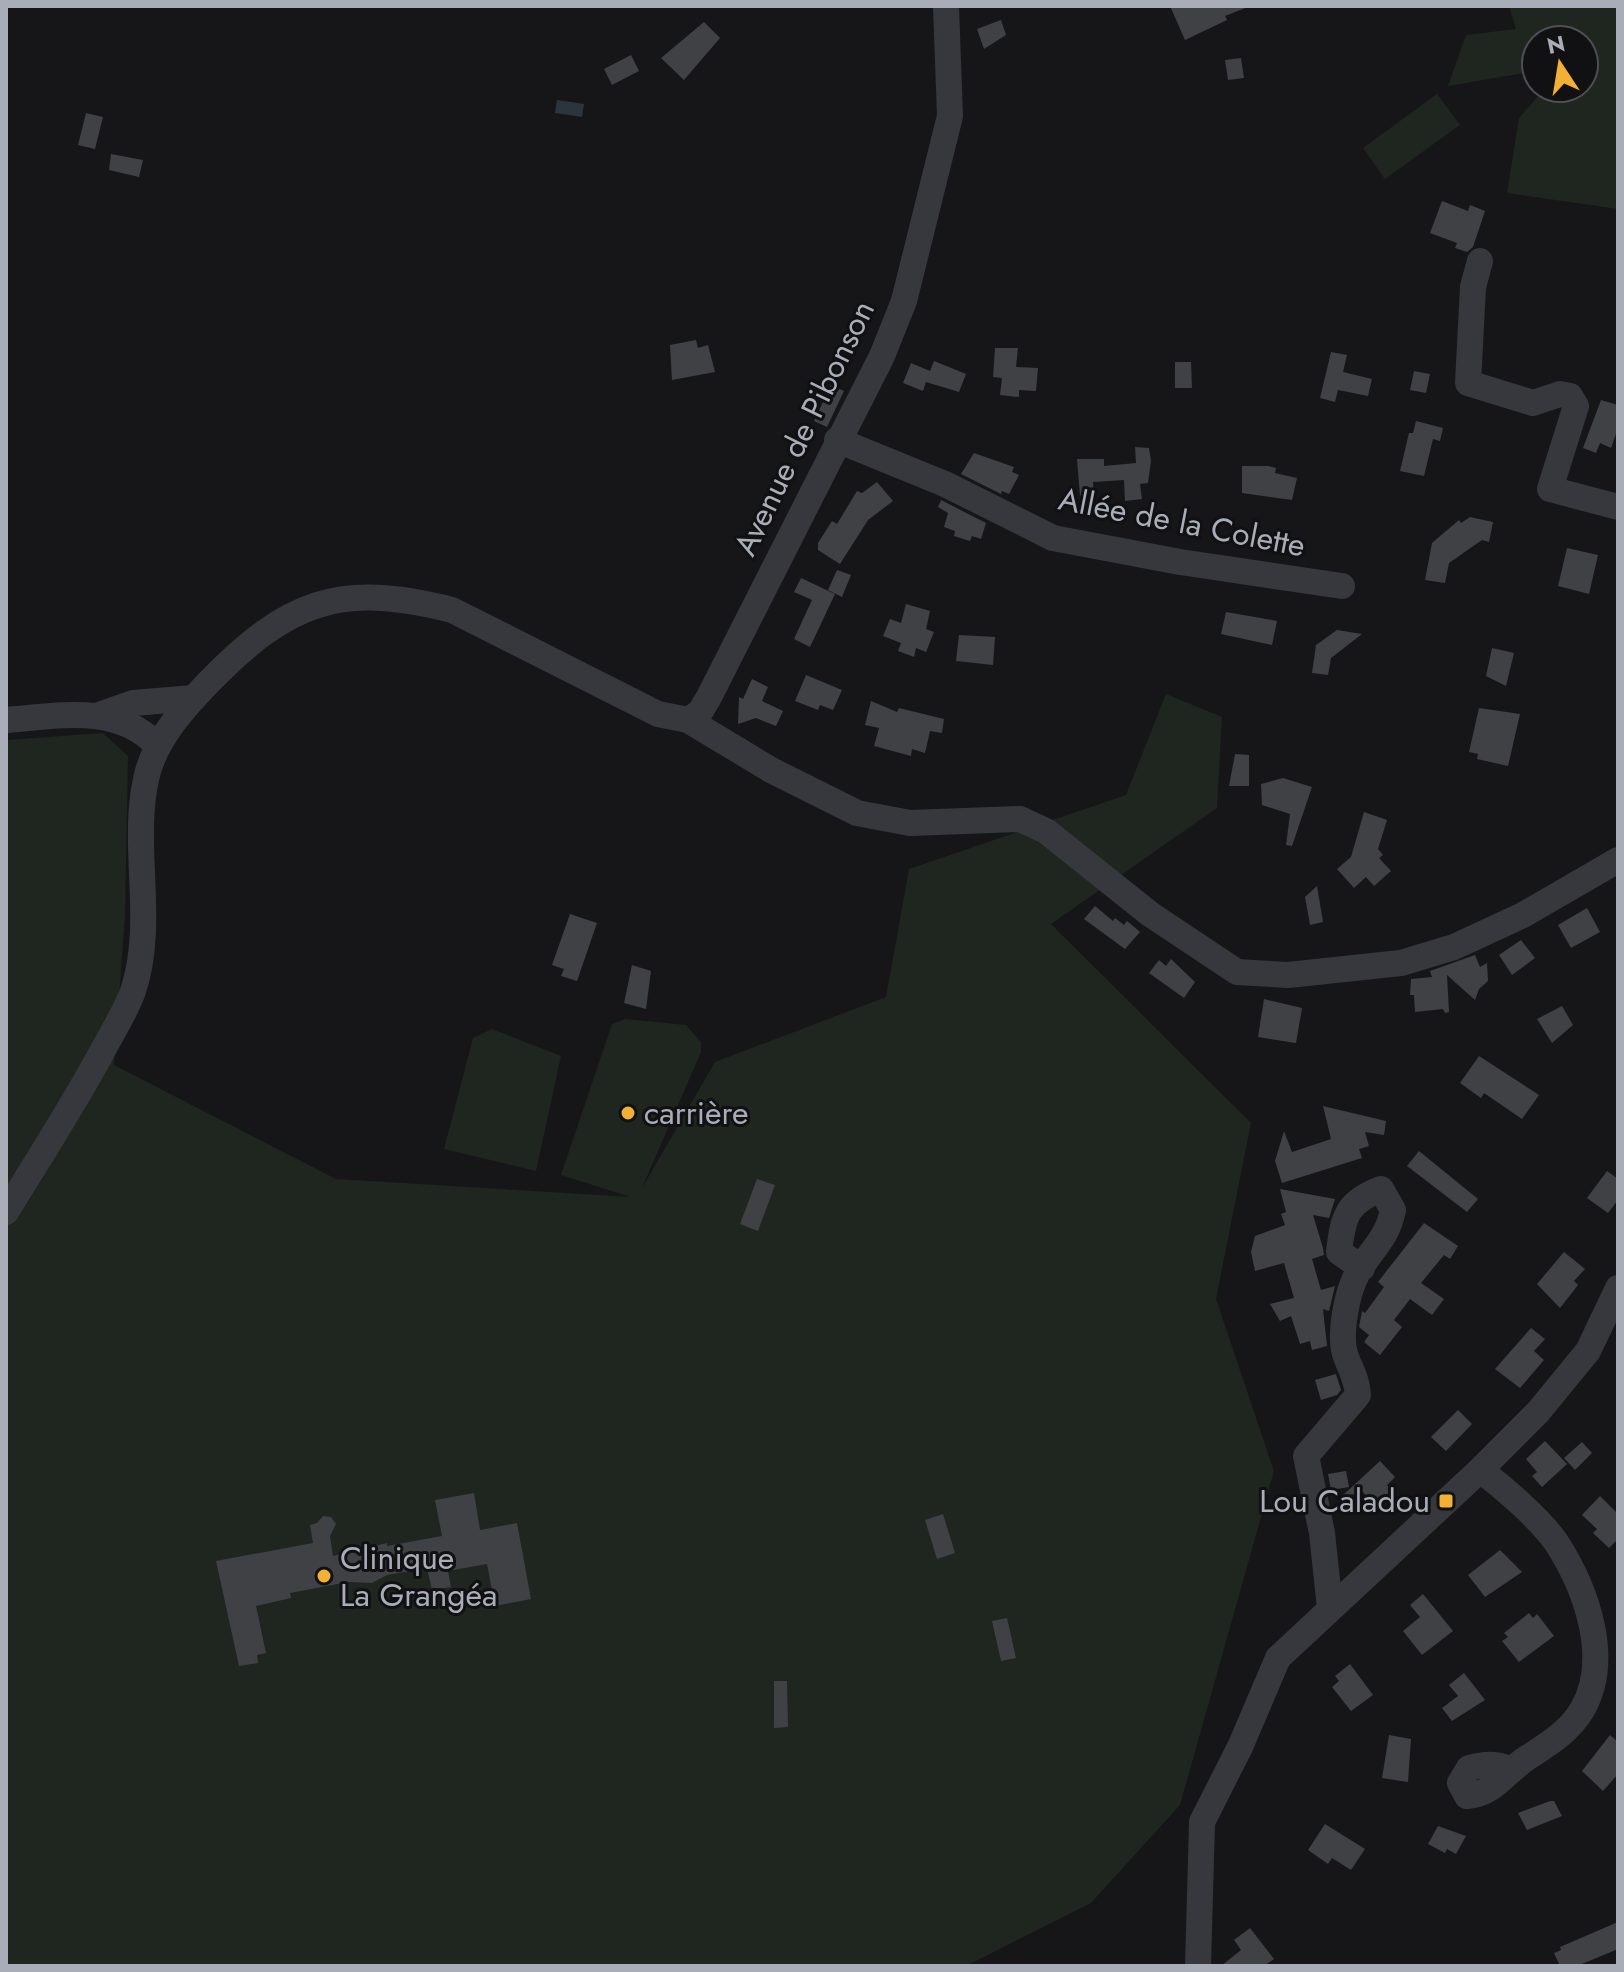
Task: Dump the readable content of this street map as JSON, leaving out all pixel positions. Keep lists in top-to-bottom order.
{
  "streets": {
    "street": ["Avenue de Pibonson", "Allée de la Colette"]
  },
  "crossings": [
    ["Avenue de Pibonson", "Allée de la Colette"]
  ],
  "places": {
    "other": ["carrière", "Clinique La Grangéa"],
    "transit": ["Lou Caladou"]
  },
  "north": "top"
}
